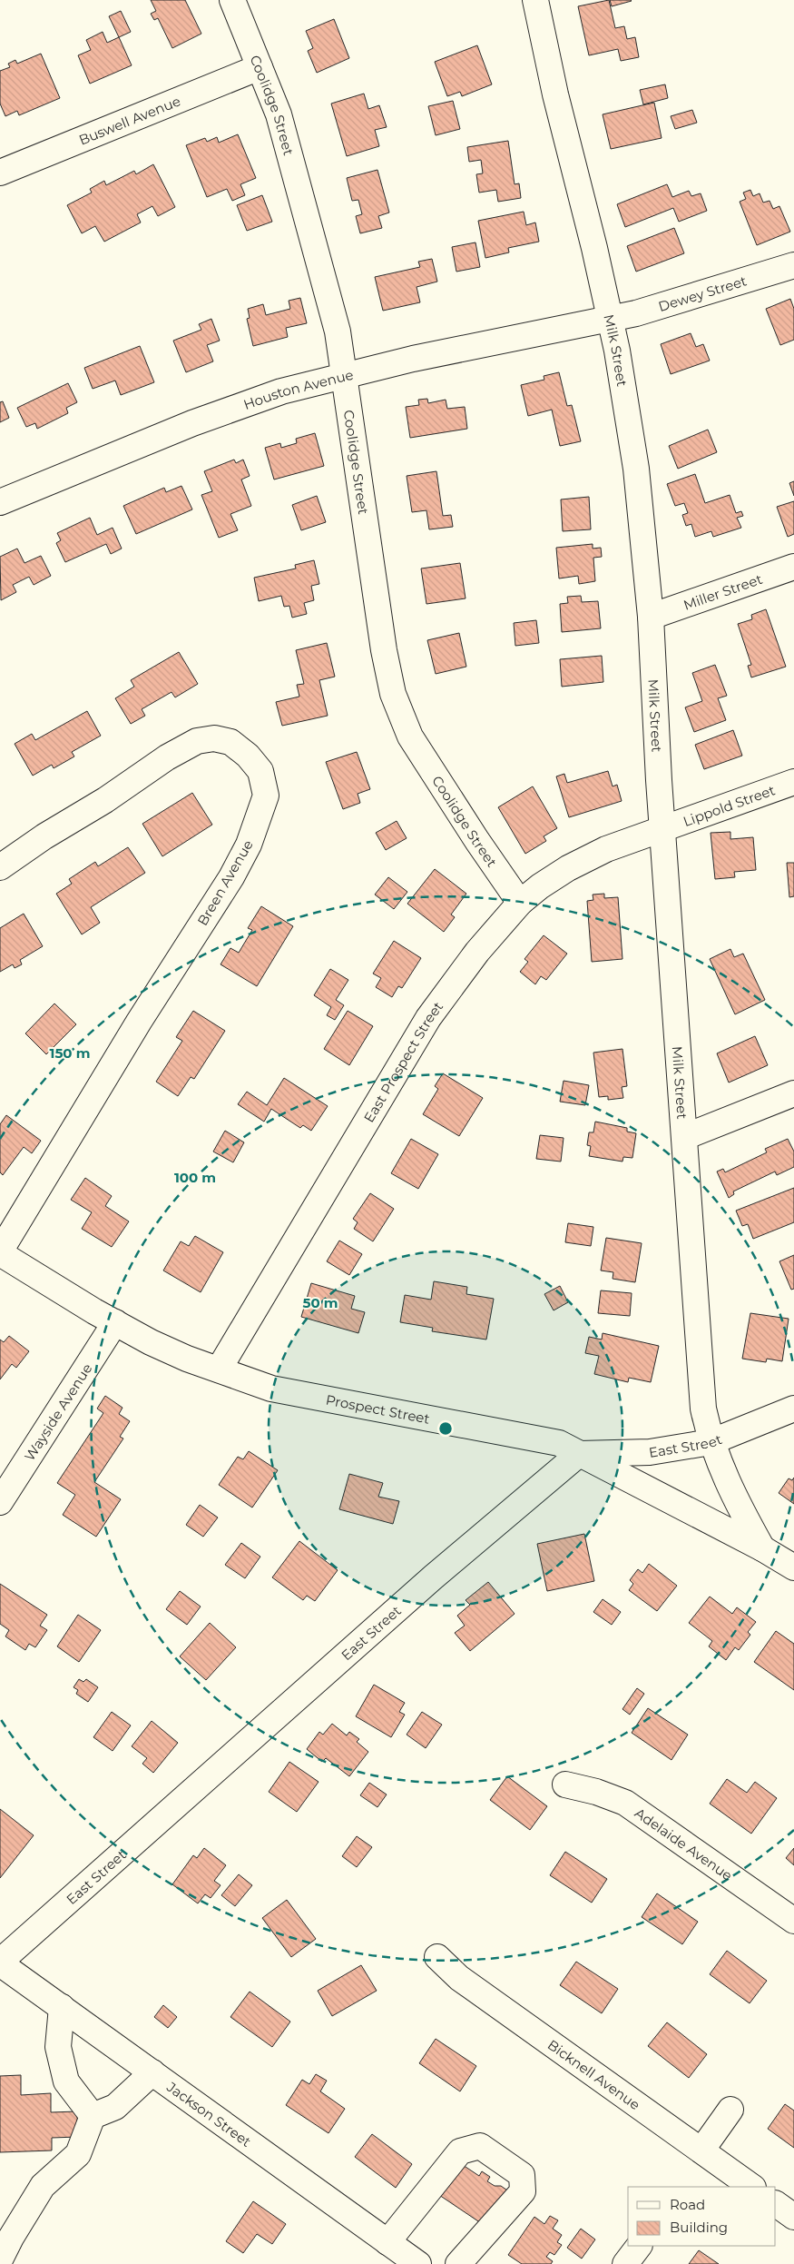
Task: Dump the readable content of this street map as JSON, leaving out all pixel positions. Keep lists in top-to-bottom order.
{
  "streets": {
    "street": [
      "Coolidge Street",
      "Buswell Avenue",
      "Dewey Street",
      "Milk Street",
      "Houston Avenue",
      "Miller Street",
      "Lippold Street",
      "Breen Avenue",
      "East Prospect Street",
      "Prospect Street",
      "Wayside Avenue",
      "East Street",
      "Adelaide Avenue",
      "Bicknell Avenue",
      "Jackson Street"
    ]
  },
  "crossings": [
    ["Coolidge Street", "Buswell Avenue"],
    ["Coolidge Street", "Houston Avenue"],
    ["Coolidge Street", "East Prospect Street"],
    ["Dewey Street", "Milk Street"],
    ["Dewey Street", "Houston Avenue"],
    ["Milk Street", "Houston Avenue"],
    ["Milk Street", "Miller Street"],
    ["Milk Street", "Lippold Street"],
    ["Milk Street", "East Prospect Street"],
    ["Milk Street", "Prospect Street"],
    ["Milk Street", "East Street"],
    ["Lippold Street", "East Prospect Street"],
    ["Breen Avenue", "Prospect Street"],
    ["East Prospect Street", "Prospect Street"],
    ["Prospect Street", "Wayside Avenue"],
    ["Prospect Street", "East Street"],
    ["East Street", "Jackson Street"]
  ],
  "legend": ["Road", "Building"],
  "rings": ["150 m", "100 m", "50 m"]
}
